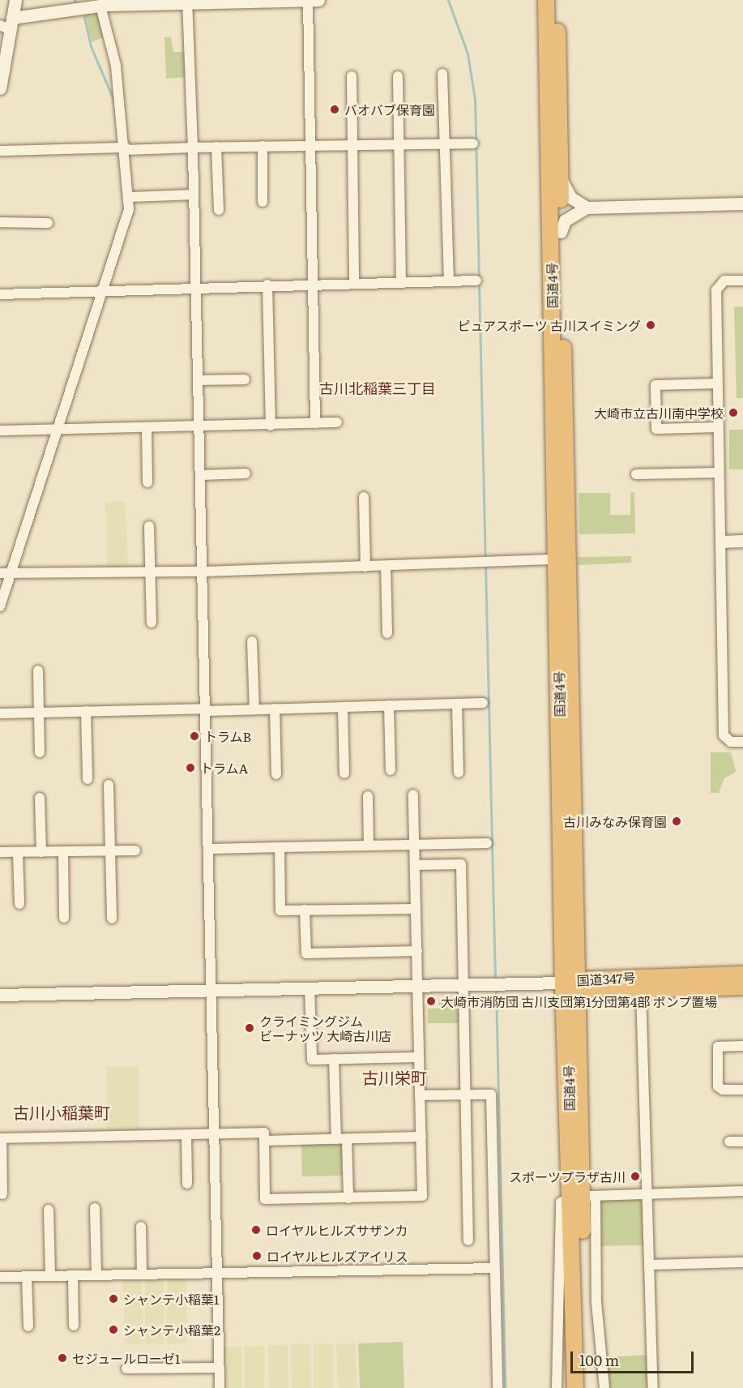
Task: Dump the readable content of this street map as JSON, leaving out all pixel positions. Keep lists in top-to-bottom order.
{
  "streets": {
    "highway": ["国道4号", "国道347号"]
  },
  "crossings": [
    ["国道4号", "国道347号"]
  ],
  "districts": ["古川北稲葉三丁目", "古川栄町", "古川小稲葉町"],
  "places": [
    "バオバブ保育園",
    "ピュアスポーツ 古川スイミング",
    "大崎市立古川南中学校",
    "トラムB",
    "トラムA",
    "古川みなみ保育園",
    "大崎市消防団 古川支団第1分団第4部 ポンプ置場",
    "クライミングジム ビーナッツ 大崎古川店",
    "スポーツプラザ古川",
    "ロイヤルヒルズサザンカ",
    "ロイヤルヒルズアイリス",
    "シャンテ小稲葉1",
    "シャンテ小稲葉2",
    "セジュールローゼ1"
  ],
  "scale_bar": "100 m"
}
